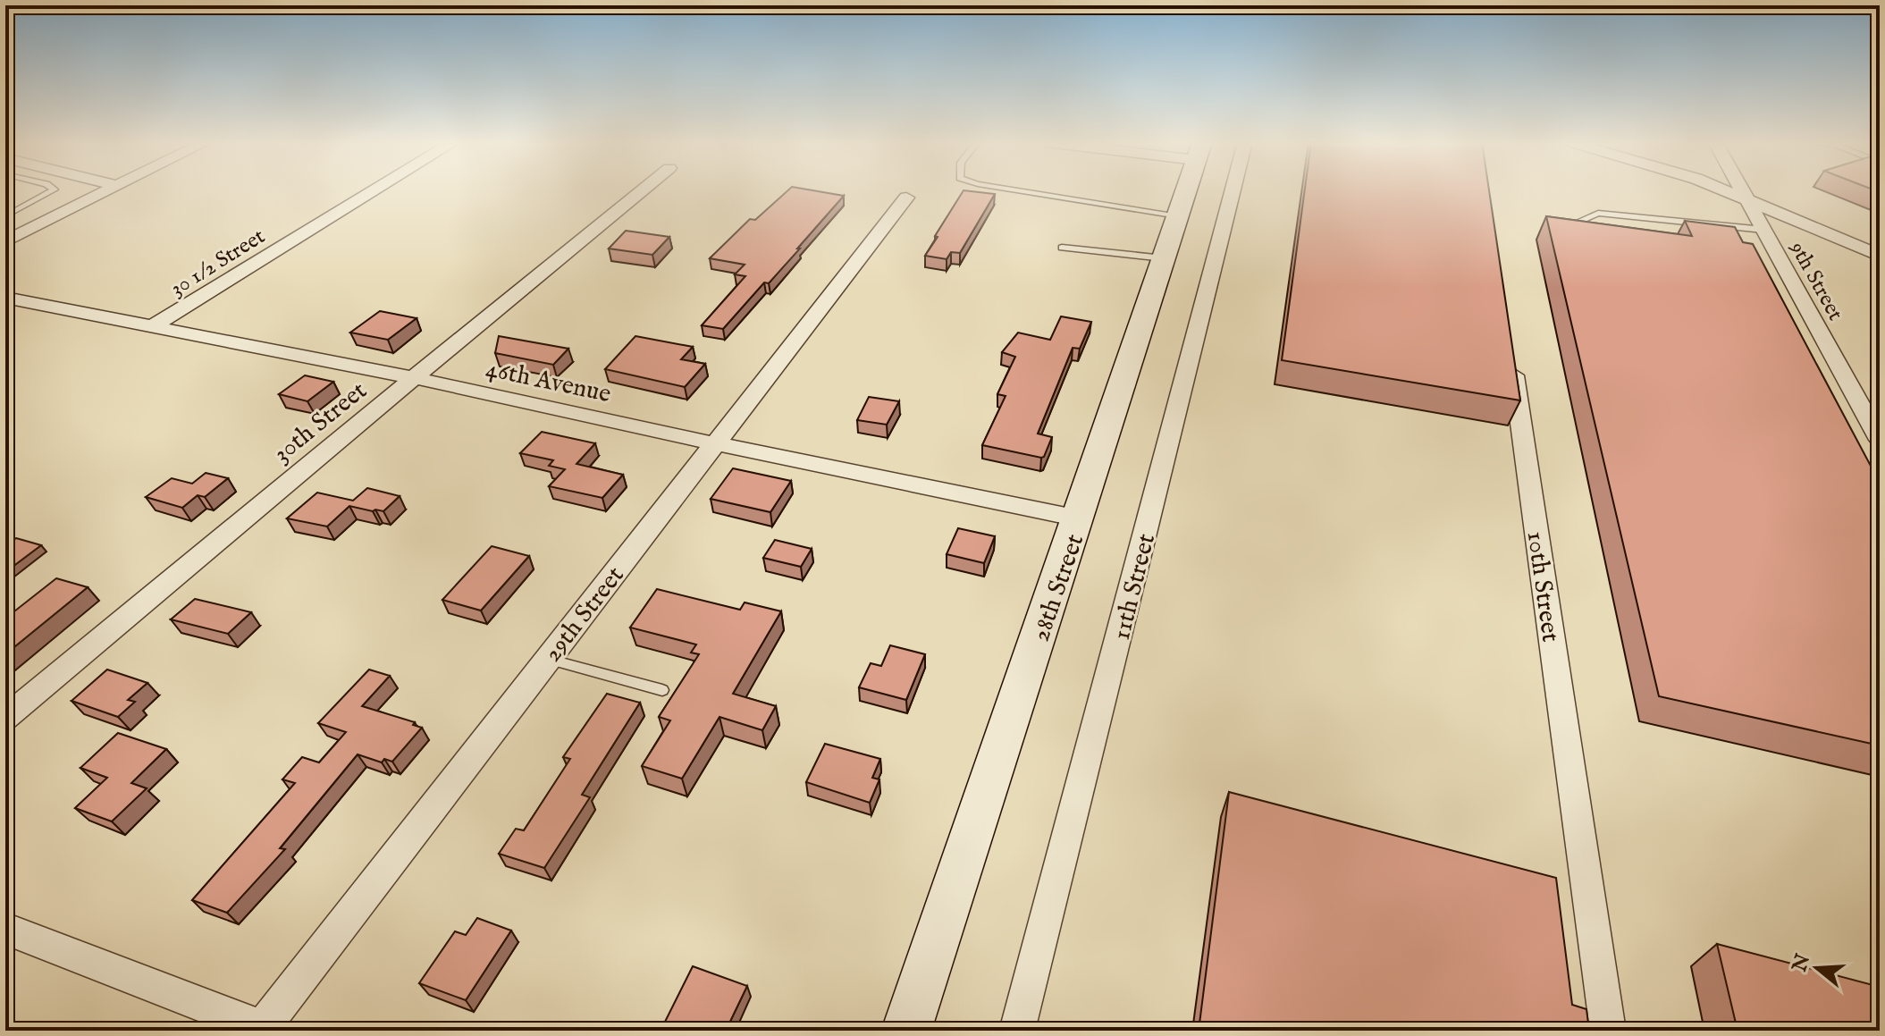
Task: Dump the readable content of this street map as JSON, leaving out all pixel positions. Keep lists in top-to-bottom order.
{
  "streets": {
    "main road": ["28th Street"],
    "street": [
      "30 1/2 Street",
      "9th Street",
      "46th Avenue",
      "30th Street",
      "11th Street",
      "10th Street",
      "29th Street"
    ]
  },
  "crossings": [
    ["30 1/2 Street", "46th Avenue"],
    ["46th Avenue", "30th Street"],
    ["46th Avenue", "28th Street"],
    ["46th Avenue", "29th Street"]
  ],
  "north": "left"
}
